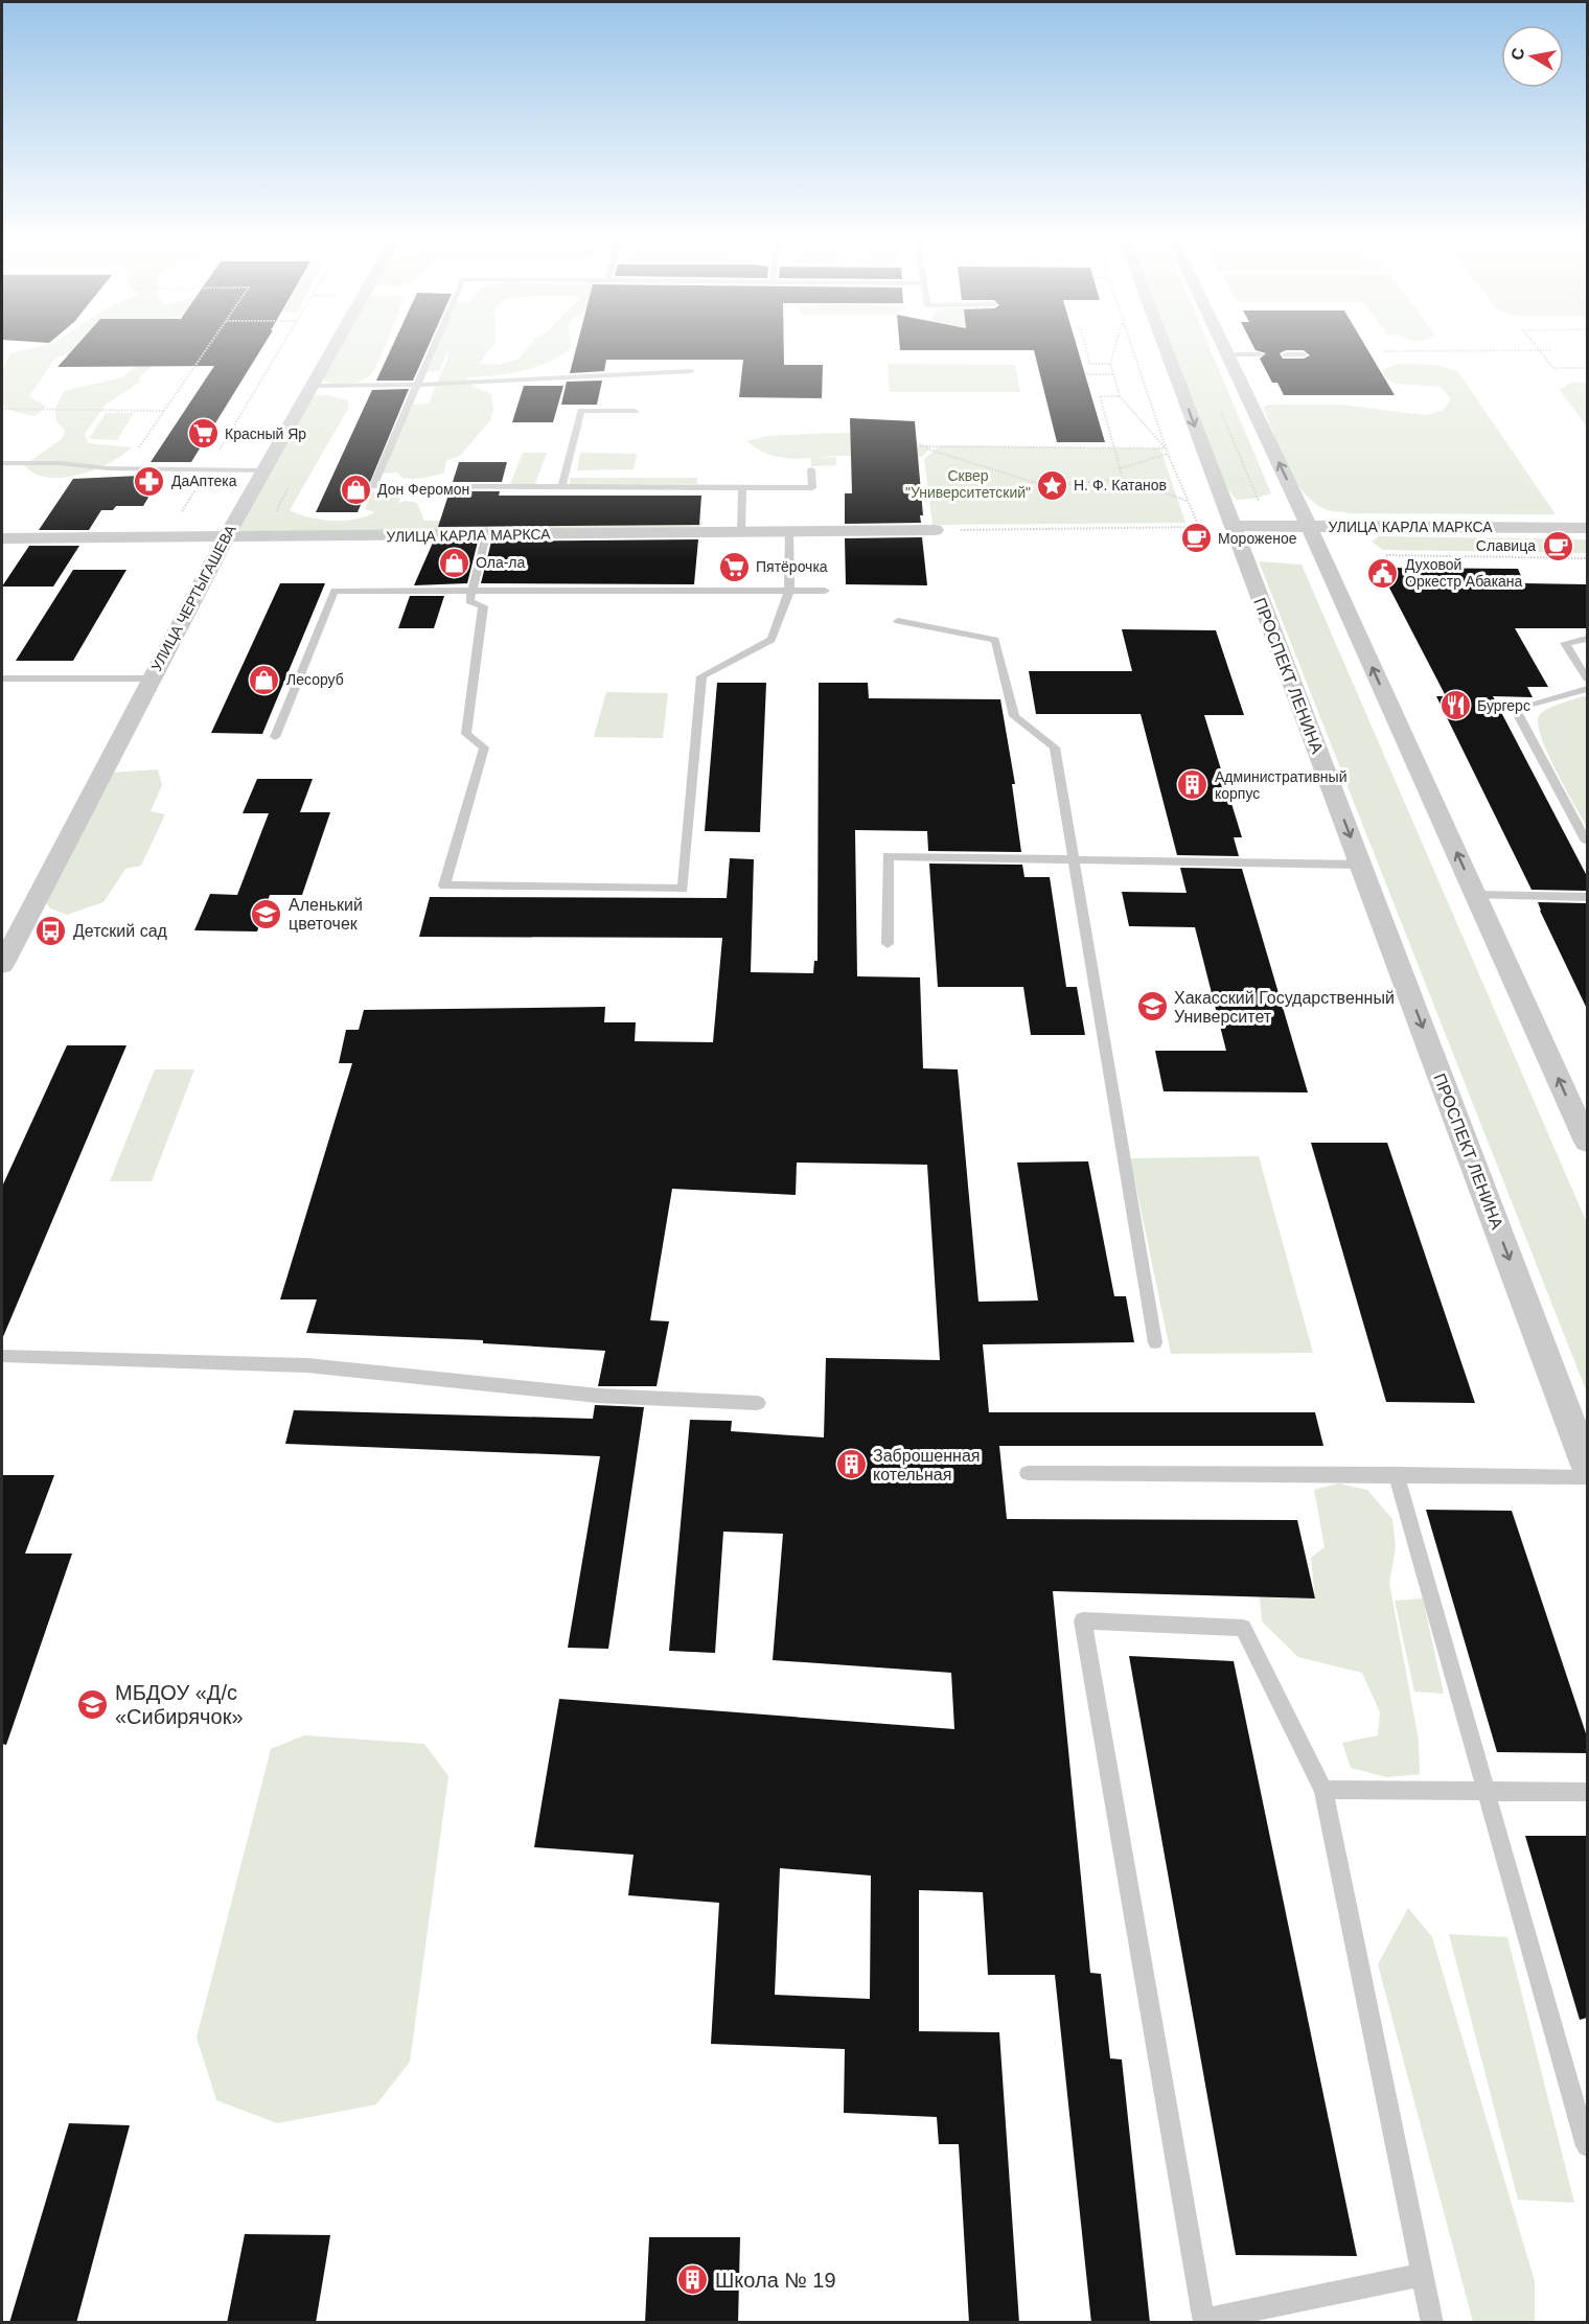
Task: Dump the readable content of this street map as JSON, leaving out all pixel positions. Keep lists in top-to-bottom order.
{
  "streets": {
    "street": ["УЛИЦА КАРЛА МАРКСА", "УЛИЦА ЧЕРТЫГАШЕВА", "ПРОСПЕКТ ЛЕНИНА"]
  },
  "crossings": [
    ["УЛИЦА КАРЛА МАРКСА", "УЛИЦА ЧЕРТЫГАШЕВА"],
    ["УЛИЦА КАРЛА МАРКСА", "ПРОСПЕКТ ЛЕНИНА"]
  ],
  "parks": ["Сквер \"Университетский\""],
  "places": {
    "supermarket": ["Красный Яр", "Пятёрочка"],
    "pharmacy": ["ДаАптека"],
    "place": ["Н. Ф. Катанов"],
    "shop": ["Дон Феромон", "Ола-ла", "Лесоруб"],
    "cafe": ["Мороженое", "Славица"],
    "public building": ["Духовой Оркестр Абакана"],
    "restaurant": ["Бургерс"],
    "building": ["Административный корпус", "Заброшенная котельная", "Школа № 19"],
    "school or university": ["Аленький цветочек", "Хакасский Государственный Университет", "МБДОУ «Д/с «Сибирячок»"],
    "bus stop": ["Детский сад"]
  },
  "north": "left"
}
